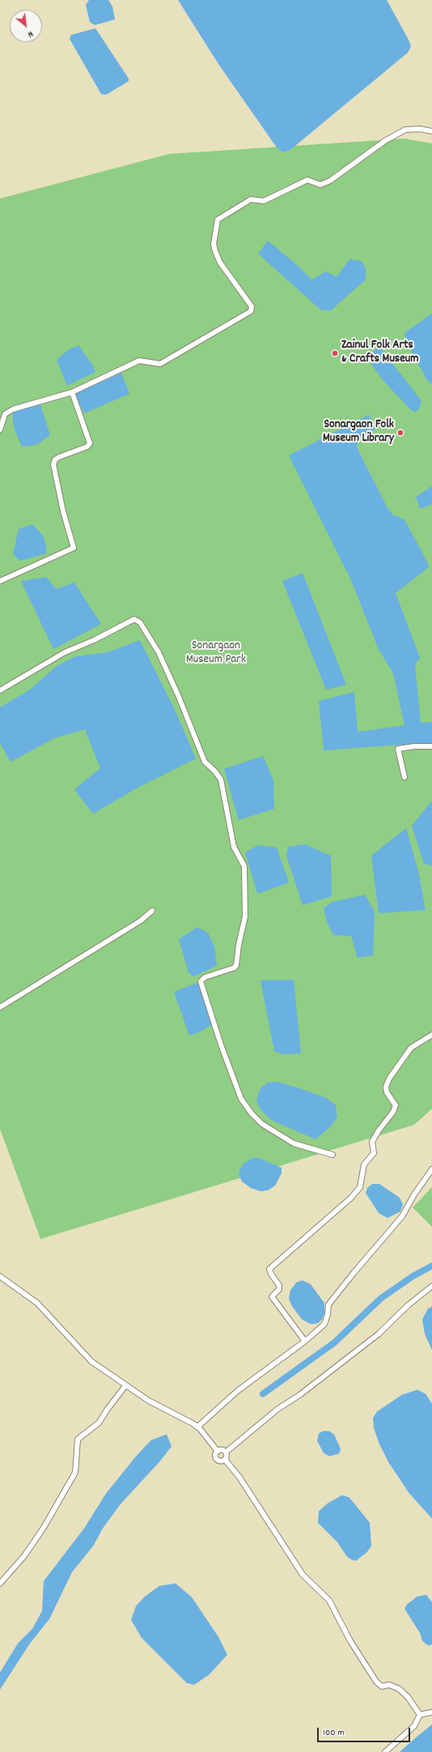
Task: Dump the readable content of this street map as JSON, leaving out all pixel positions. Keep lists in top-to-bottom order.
{
  "parks": ["Sonargaon Museum Park"],
  "places": ["Zainul Folk Arts & Crafts Museum", "Sonargaon Folk Museum Library"],
  "scale_bar": "100 m",
  "north": "bottom right"
}
